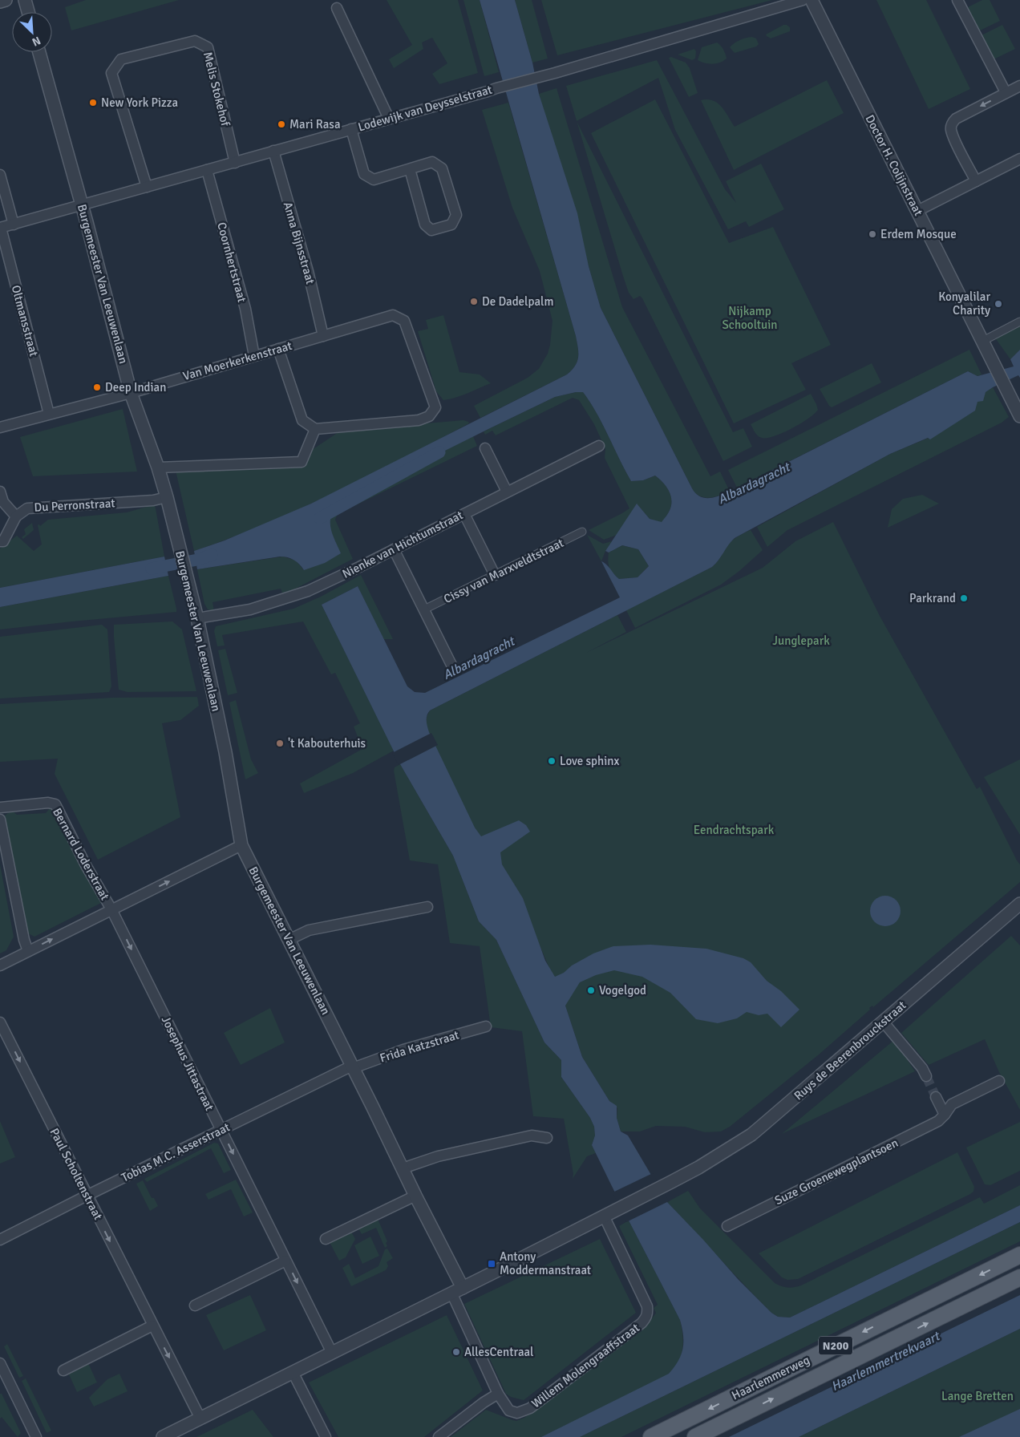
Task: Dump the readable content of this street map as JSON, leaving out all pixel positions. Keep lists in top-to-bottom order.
{
  "streets": {
    "main road": ["N200", "Haarlemmerweg"],
    "street": [
      "Melis Stokehof",
      "Lodewijk van Deysselstraat",
      "Doctor H. Colijnstraat",
      "Anna Bijnsstraat",
      "Coornhertstraat",
      "Burgemeester Van Leeuwenlaan",
      "Oltmansstraat",
      "Van Moerkerkenstraat",
      "Du Perronstraat",
      "Nienke van Hichtumstraat",
      "Cissy van Marxveldtstraat",
      "Bernard Loderstraat",
      "Frida Katzstraat",
      "Ruys de Beerenbrouckstraat",
      "Josephus Jittastraat",
      "Tobias M.C. Asserstraat",
      "Suze Groenewegplantsoen",
      "Paul Scholtenstraat",
      "Willem Molengraaffstraat"
    ]
  },
  "crossings": [
    ["Melis Stokehof", "Lodewijk van Deysselstraat"],
    ["Lodewijk van Deysselstraat", "Anna Bijnsstraat"],
    ["Lodewijk van Deysselstraat", "Coornhertstraat"],
    ["Lodewijk van Deysselstraat", "Burgemeester Van Leeuwenlaan"],
    ["Lodewijk van Deysselstraat", "Oltmansstraat"],
    ["Anna Bijnsstraat", "Van Moerkerkenstraat"],
    ["Coornhertstraat", "Van Moerkerkenstraat"],
    ["Burgemeester Van Leeuwenlaan", "Van Moerkerkenstraat"],
    ["Burgemeester Van Leeuwenlaan", "Du Perronstraat"],
    ["Burgemeester Van Leeuwenlaan", "Nienke van Hichtumstraat"],
    ["Burgemeester Van Leeuwenlaan", "Bernard Loderstraat"],
    ["Burgemeester Van Leeuwenlaan", "Frida Katzstraat"],
    ["Burgemeester Van Leeuwenlaan", "Tobias M.C. Asserstraat"],
    ["Oltmansstraat", "Van Moerkerkenstraat"],
    ["Bernard Loderstraat", "Josephus Jittastraat"],
    ["Frida Katzstraat", "Tobias M.C. Asserstraat"],
    ["Ruys de Beerenbrouckstraat", "Willem Molengraaffstraat"],
    ["Josephus Jittastraat", "Tobias M.C. Asserstraat"],
    ["Tobias M.C. Asserstraat", "Paul Scholtenstraat"]
  ],
  "one_way": ["Bernard Loderstraat", "Josephus Jittastraat", "Paul Scholtenstraat"],
  "water": ["Albardagracht", "Haarlemmertrekvaart"],
  "parks": [
    "Nijkamp Schooltuin",
    "Junglepark",
    "Eendrachtspark",
    "Lange Bretten"
  ],
  "places": {
    "other": [
      "New York Pizza",
      "Mari Rasa",
      "Erdem Mosque",
      "De Dadelpalm",
      "Konyalilar Charity",
      "Deep Indian",
      "Parkrand",
      "'t Kabouterhuis",
      "Love sphinx",
      "Vogelgod",
      "AllesCentraal"
    ],
    "transit": ["Antony Moddermanstraat"]
  },
  "north": "bottom right"
}
